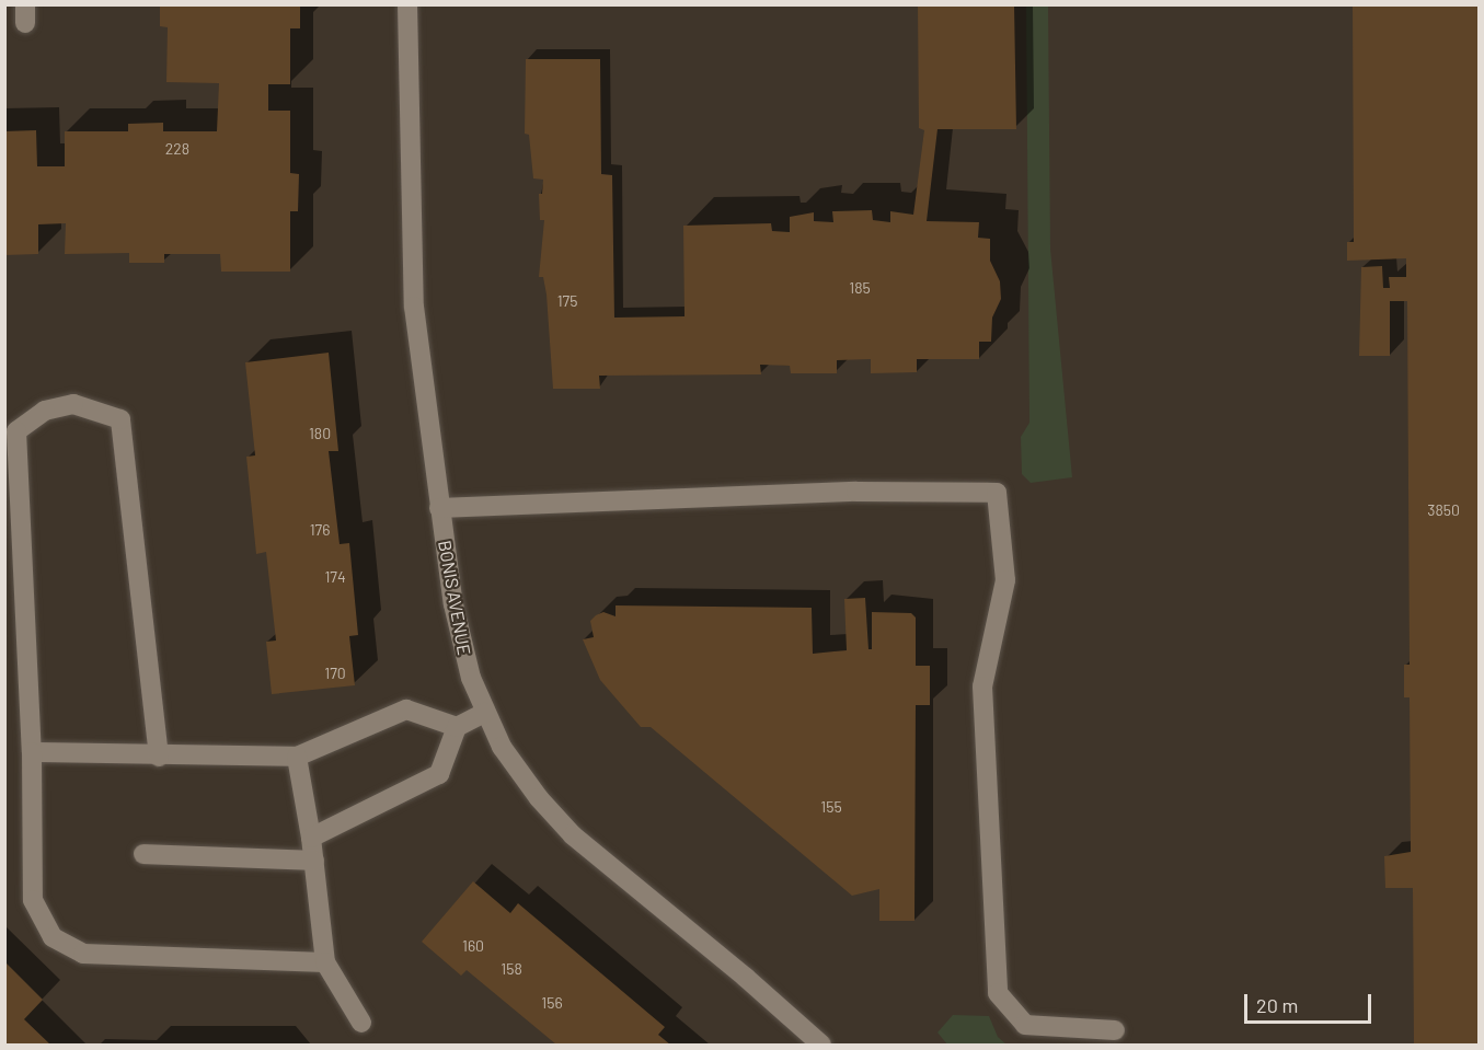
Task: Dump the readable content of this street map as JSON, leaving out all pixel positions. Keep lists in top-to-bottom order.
{
  "streets": {
    "street": ["BONIS AVENUE"]
  },
  "house_numbers": [
    "228",
    "185",
    "175",
    "180",
    "3850",
    "176",
    "174",
    "170",
    "155",
    "160",
    "158",
    "156"
  ],
  "scale_bar": "20 m"
}
